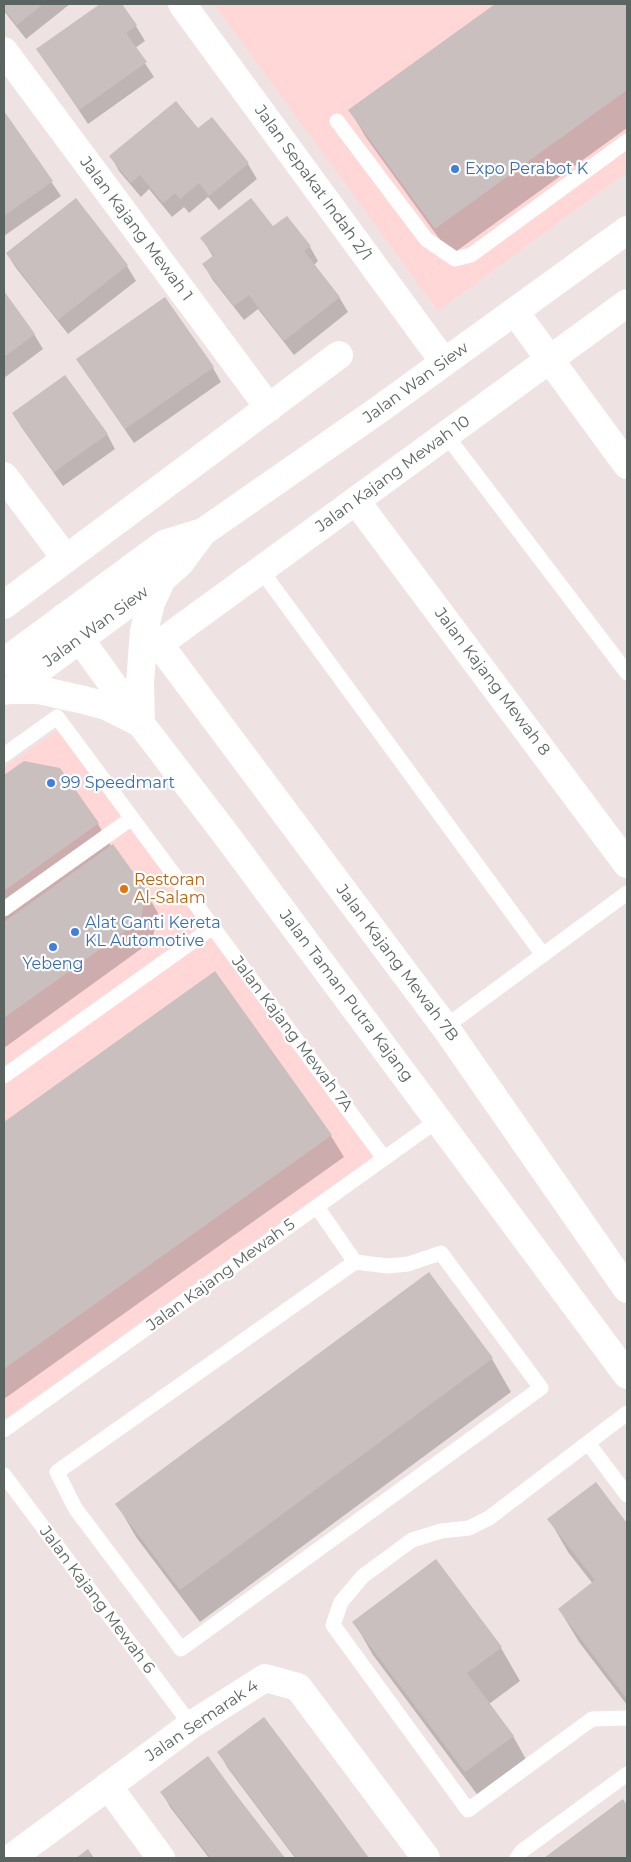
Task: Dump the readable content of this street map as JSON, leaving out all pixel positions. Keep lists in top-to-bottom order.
{
  "streets": {
    "street": [
      "Jalan Sepakat Indah 2/1",
      "Jalan Kajang Mewah 1",
      "Jalan Wan Siew",
      "Jalan Kajang Mewah 10",
      "Jalan Kajang Mewah 8",
      "Jalan Kajang Mewah 7B",
      "Jalan Taman Putra Kajang",
      "Jalan Semarak 4"
    ],
    "lane": ["Jalan Kajang Mewah 7A", "Jalan Kajang Mewah 5", "Jalan Kajang Mewah 6"]
  },
  "crossings": [
    ["Jalan Sepakat Indah 2/1", "Jalan Wan Siew"],
    ["Jalan Wan Siew", "Jalan Taman Putra Kajang"],
    ["Jalan Kajang Mewah 10", "Jalan Kajang Mewah 8"],
    ["Jalan Kajang Mewah 10", "Jalan Kajang Mewah 7B"],
    ["Jalan Taman Putra Kajang", "Jalan Kajang Mewah 5"],
    ["Jalan Kajang Mewah 7A", "Jalan Kajang Mewah 5"],
    ["Jalan Kajang Mewah 6", "Jalan Semarak 4"]
  ],
  "places": [
    "Expo Perabot K",
    "99 Speedmart",
    "Restoran Al-Salam",
    "Alat Ganti Kereta KL Automotive",
    "Yebeng"
  ]
}
